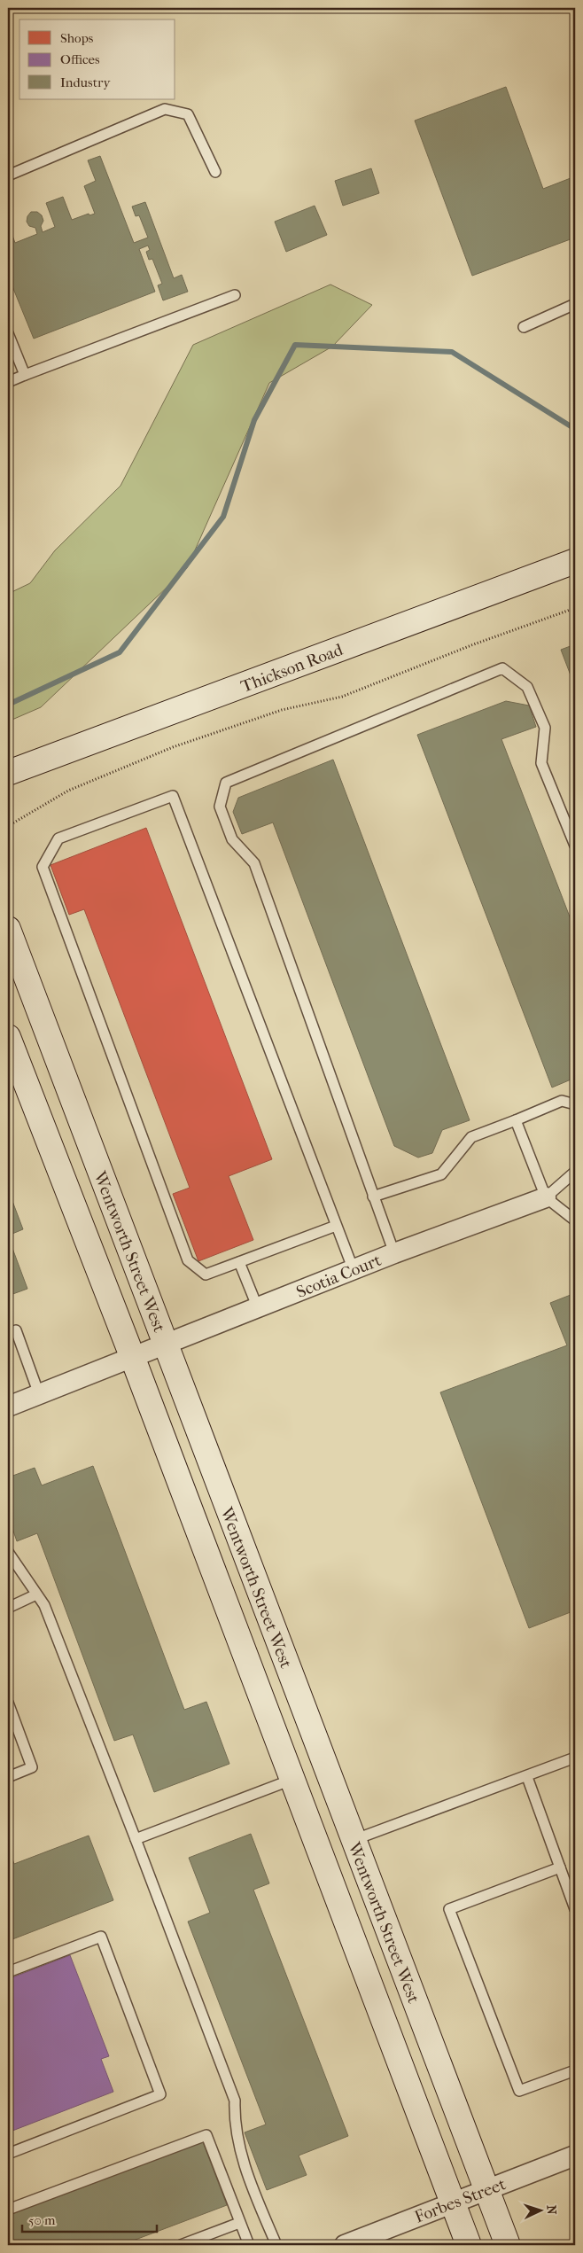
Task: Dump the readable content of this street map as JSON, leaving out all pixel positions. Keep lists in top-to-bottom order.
{
  "streets": {
    "main road": ["Thickson Road", "Wentworth Street West"],
    "street": ["Scotia Court", "Forbes Street"]
  },
  "crossings": [
    ["Wentworth Street West", "Scotia Court"],
    ["Wentworth Street West", "Forbes Street"]
  ],
  "legend": ["Shops", "Offices", "Industry"],
  "scale_bar": "50 m",
  "north": "right"
}
